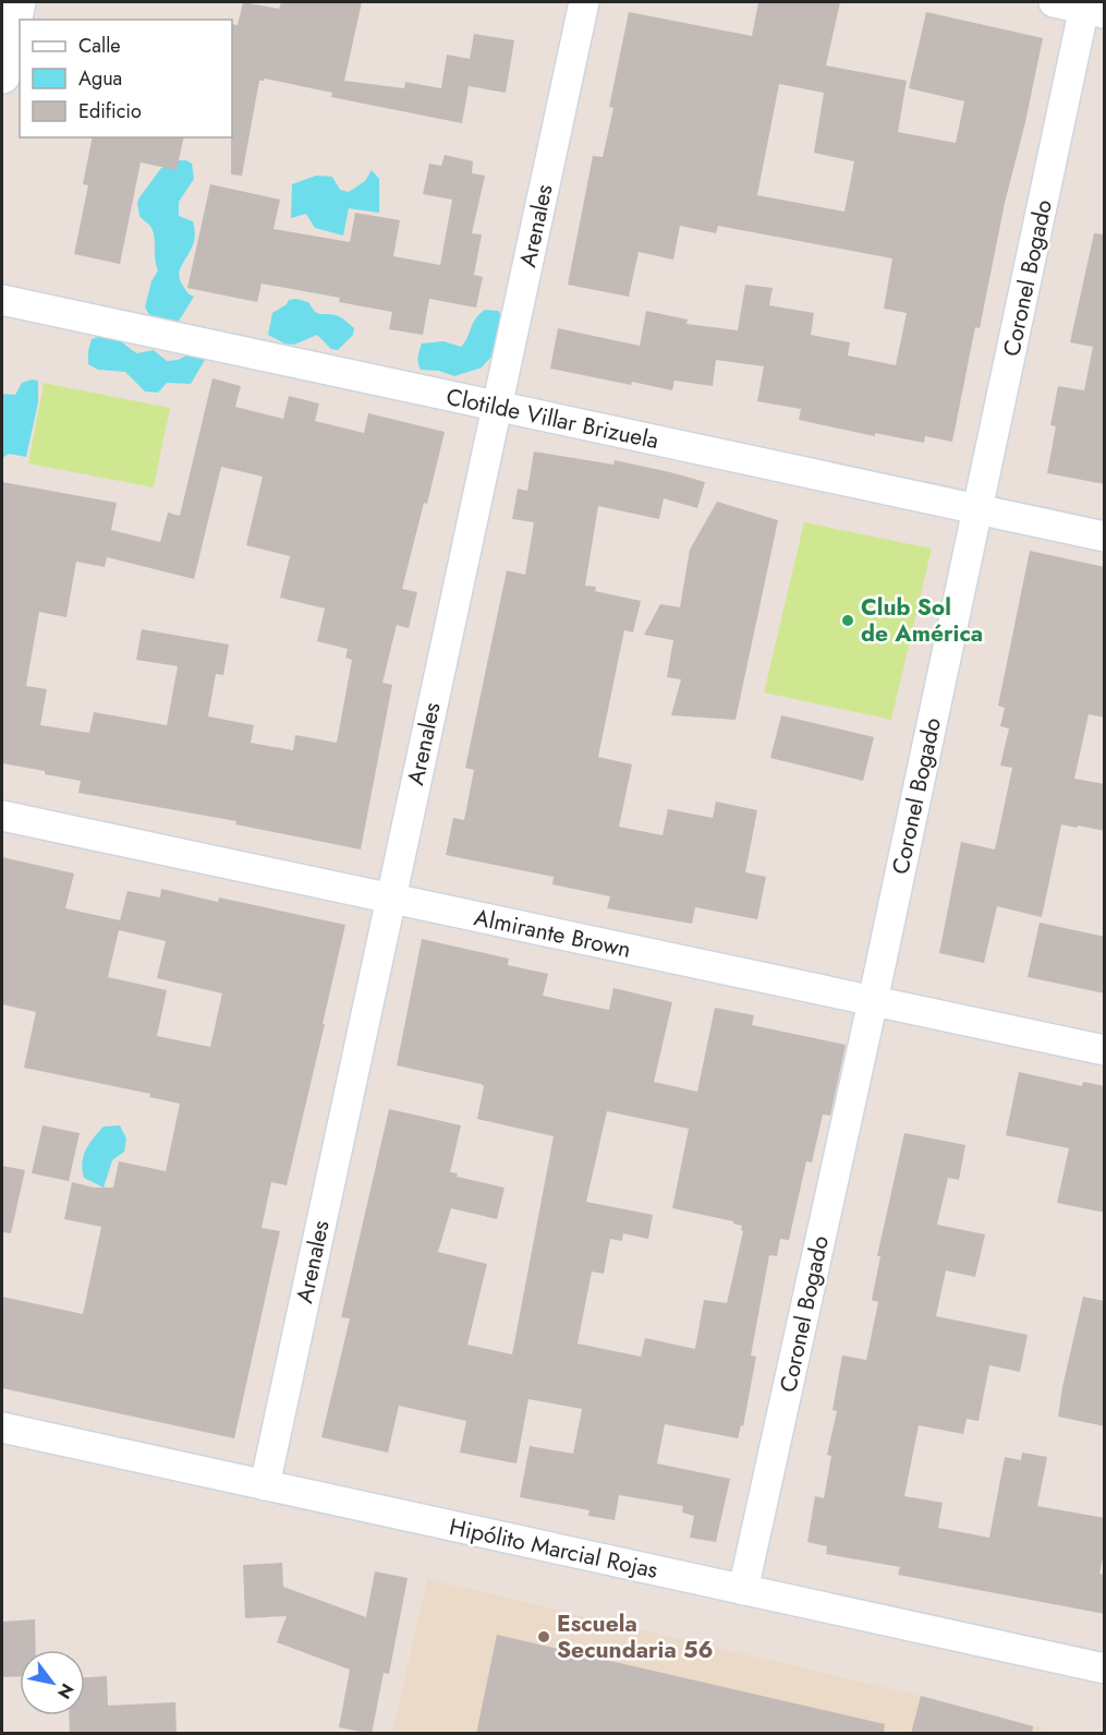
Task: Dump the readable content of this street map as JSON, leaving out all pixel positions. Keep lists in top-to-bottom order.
{
  "streets": {
    "street": [
      "Arenales",
      "Coronel Bogado",
      "Clotilde Villar Brizuela",
      "Almirante Brown",
      "Hipólito Marcial Rojas"
    ]
  },
  "crossings": [
    ["Arenales", "Clotilde Villar Brizuela"],
    ["Arenales", "Almirante Brown"],
    ["Arenales", "Hipólito Marcial Rojas"],
    ["Coronel Bogado", "Clotilde Villar Brizuela"],
    ["Coronel Bogado", "Almirante Brown"],
    ["Coronel Bogado", "Hipólito Marcial Rojas"]
  ],
  "places": ["Club Sol de América", "Escuela Secundaria 56"],
  "legend": ["Calle", "Agua", "Edificio"],
  "north": "bottom right"
}
